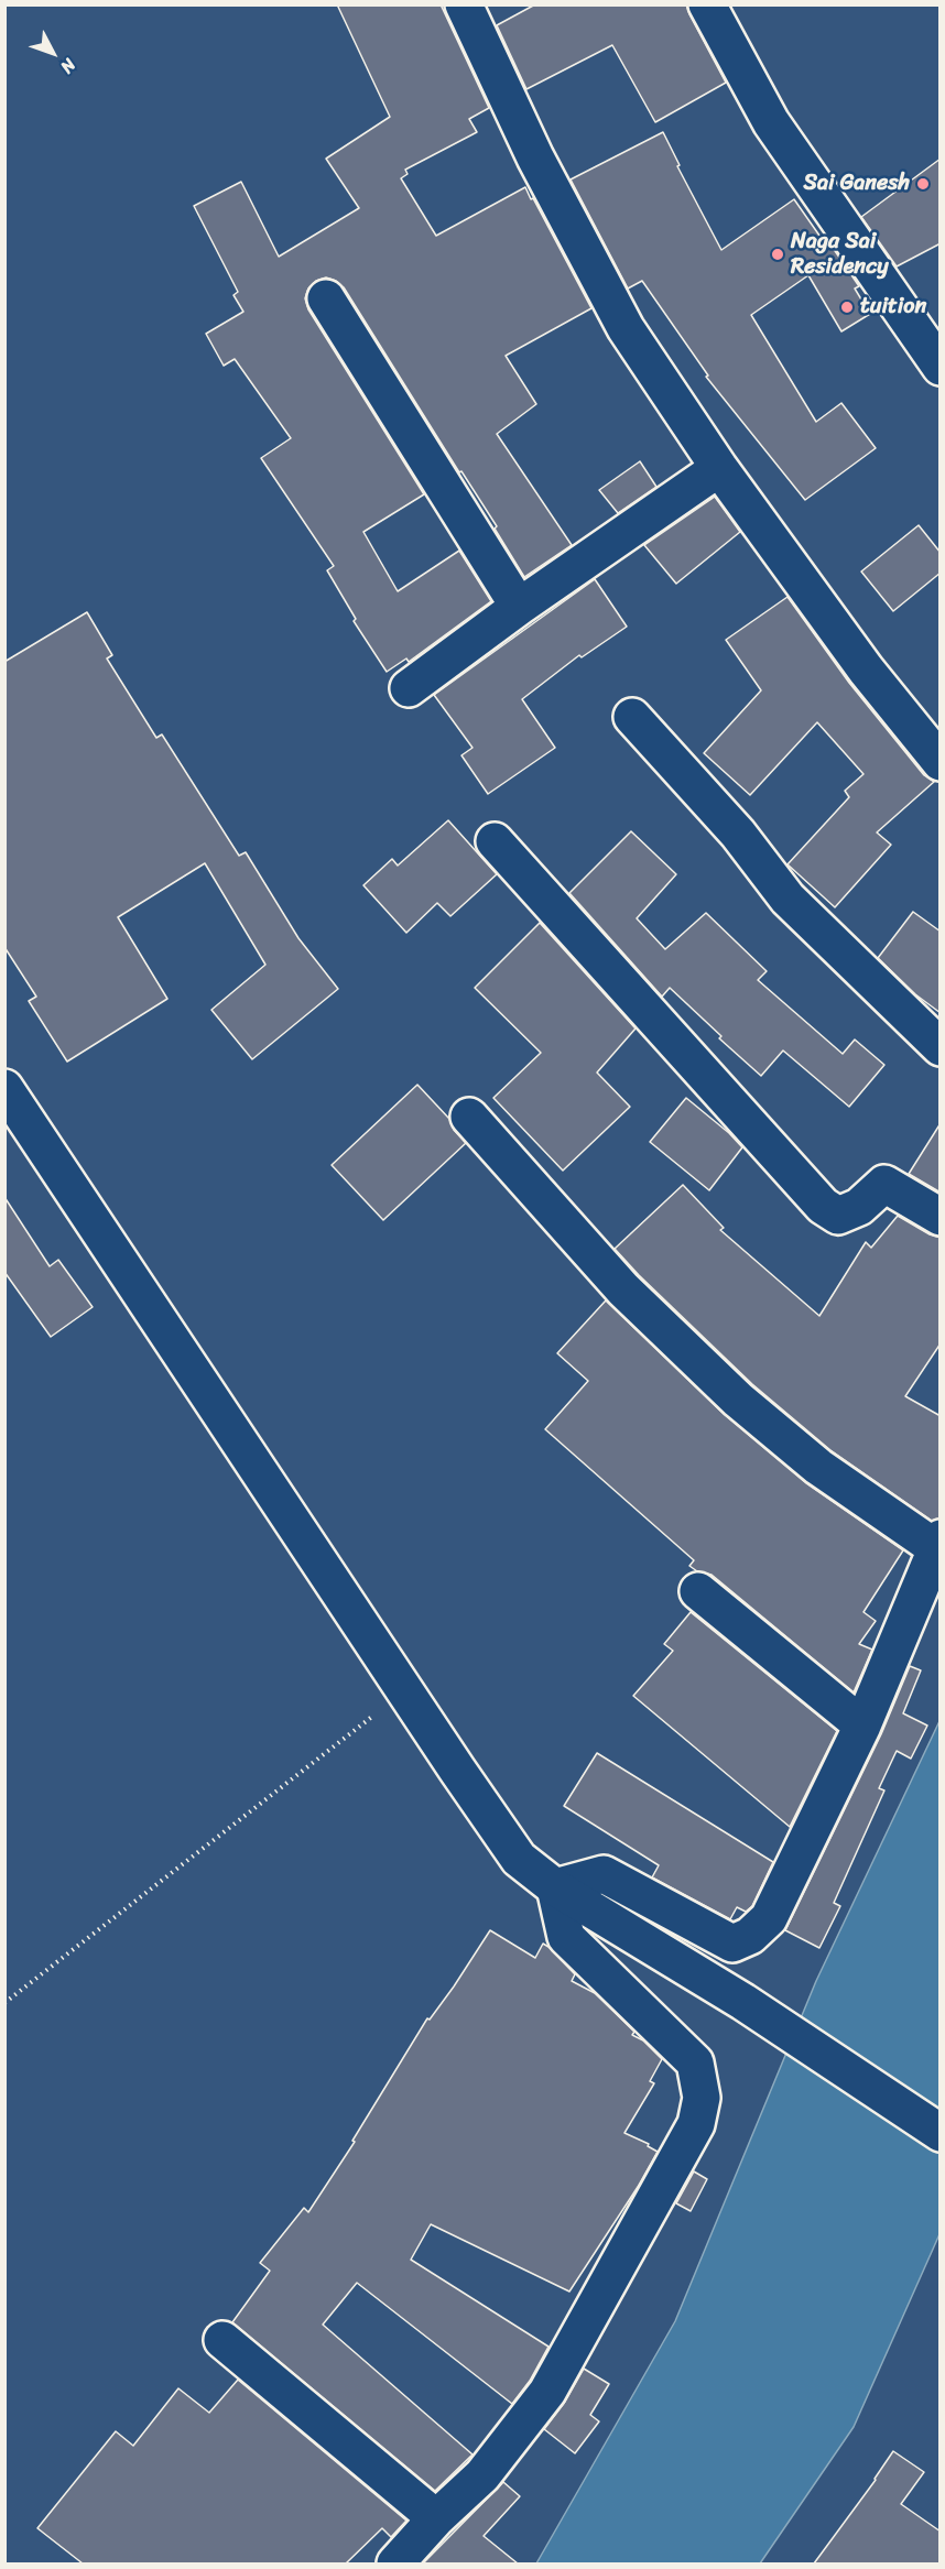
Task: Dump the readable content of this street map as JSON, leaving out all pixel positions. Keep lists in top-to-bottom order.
{
  "places": ["Sai Ganesh", "Naga Sai Residency", "tuition"],
  "north": "bottom right"
}
